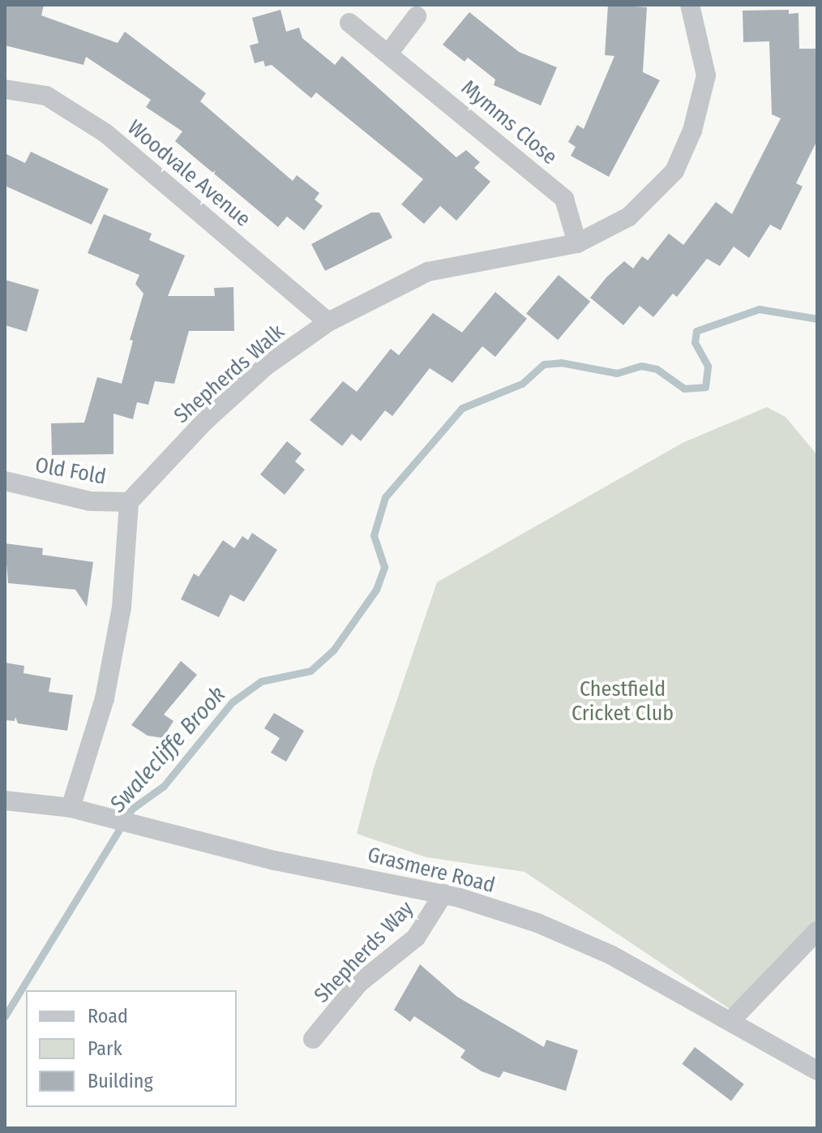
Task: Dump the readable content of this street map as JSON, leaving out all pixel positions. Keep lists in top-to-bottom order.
{
  "streets": {
    "street": [
      "Mymms Close",
      "Woodvale Avenue",
      "Shepherds Walk",
      "Old Fold",
      "Grasmere Road",
      "Shepherds Way"
    ]
  },
  "crossings": [
    ["Mymms Close", "Shepherds Walk"],
    ["Woodvale Avenue", "Shepherds Walk"],
    ["Shepherds Walk", "Old Fold"],
    ["Grasmere Road", "Shepherds Way"]
  ],
  "water": ["Swalecliffe Brook"],
  "parks": ["Chestfield Cricket Club"],
  "legend": ["Road", "Park", "Building"]
}
